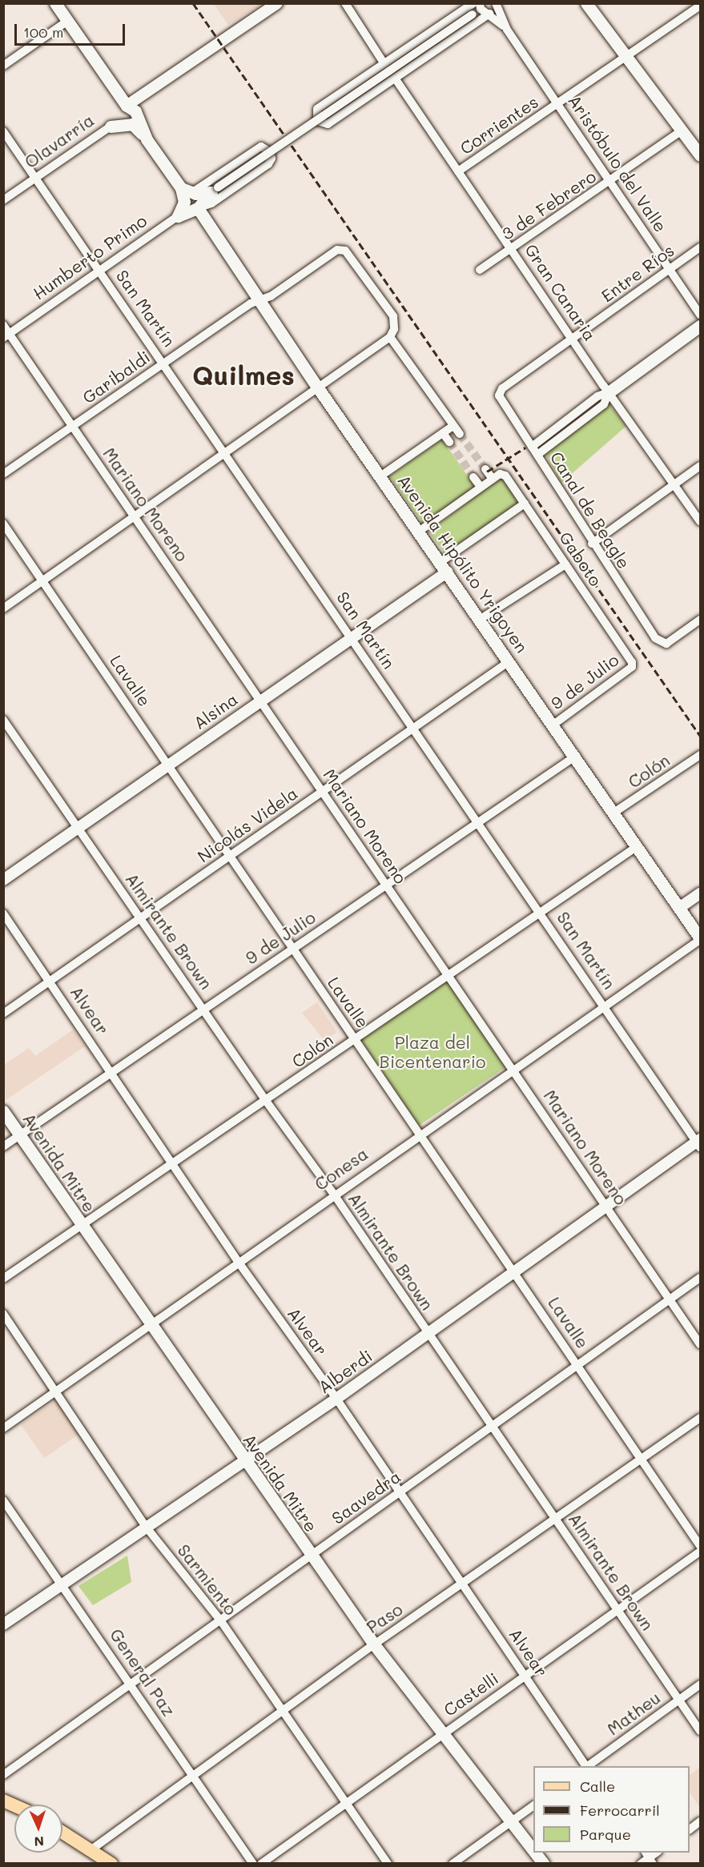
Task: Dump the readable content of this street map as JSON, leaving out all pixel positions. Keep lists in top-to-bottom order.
{
  "streets": {
    "main road": [
      "Olavarría",
      "Humberto Primo",
      "Avenida Hipólito Yrigoyen",
      "Avenida Mitre"
    ],
    "street": [
      "Corrientes",
      "Aristóbulo del Valle",
      "3 de Febrero",
      "Entre Ríos",
      "Gran Canaria",
      "San Martín",
      "Garibaldi",
      "Mariano Moreno",
      "Canal de Beagle",
      "Gaboto",
      "Lavalle",
      "9 de Julio",
      "Alsina",
      "Colón",
      "Nicolás Videla",
      "Almirante Brown",
      "Alvear",
      "Conesa",
      "Alberdi",
      "Saavedra",
      "Sarmiento",
      "Paso",
      "General Paz",
      "Castelli",
      "Matheu"
    ]
  },
  "crossings": [
    ["Corrientes", "Aristóbulo del Valle"],
    ["Corrientes", "Gran Canaria"],
    ["Olavarría", "San Martín"],
    ["Aristóbulo del Valle", "3 de Febrero"],
    ["Aristóbulo del Valle", "Entre Ríos"],
    ["3 de Febrero", "Gran Canaria"],
    ["Humberto Primo", "San Martín"],
    ["Humberto Primo", "Mariano Moreno"],
    ["Humberto Primo", "Avenida Hipólito Yrigoyen"],
    ["Entre Ríos", "Gran Canaria"],
    ["Entre Ríos", "Canal de Beagle"],
    ["San Martín", "Garibaldi"],
    ["San Martín", "9 de Julio"],
    ["San Martín", "Alsina"],
    ["San Martín", "Colón"],
    ["San Martín", "Nicolás Videla"],
    ["San Martín", "Conesa"],
    ["San Martín", "Alberdi"],
    ["Garibaldi", "Mariano Moreno"],
    ["Garibaldi", "Avenida Hipólito Yrigoyen"],
    ["Mariano Moreno", "9 de Julio"],
    ["Mariano Moreno", "Alsina"],
    ["Mariano Moreno", "Colón"],
    ["Mariano Moreno", "Nicolás Videla"],
    ["Mariano Moreno", "Conesa"],
    ["Mariano Moreno", "Alberdi"],
    ["Mariano Moreno", "Saavedra"],
    ["Gaboto", "9 de Julio"],
    ["Avenida Hipólito Yrigoyen", "9 de Julio"],
    ["Avenida Hipólito Yrigoyen", "Alsina"],
    ["Avenida Hipólito Yrigoyen", "Colón"],
    ["Avenida Hipólito Yrigoyen", "Nicolás Videla"],
    ["Avenida Hipólito Yrigoyen", "Conesa"],
    ["Lavalle", "9 de Julio"],
    ["Lavalle", "Alsina"],
    ["Lavalle", "Colón"],
    ["Lavalle", "Nicolás Videla"],
    ["Lavalle", "Conesa"],
    ["Lavalle", "Alberdi"],
    ["Lavalle", "Saavedra"],
    ["Lavalle", "Paso"],
    ["9 de Julio", "Almirante Brown"],
    ["9 de Julio", "Alvear"],
    ["9 de Julio", "Avenida Mitre"],
    ["Alsina", "Almirante Brown"],
    ["Colón", "Almirante Brown"],
    ["Colón", "Alvear"],
    ["Colón", "Avenida Mitre"],
    ["Nicolás Videla", "Almirante Brown"],
    ["Nicolás Videla", "Alvear"],
    ["Almirante Brown", "Conesa"],
    ["Almirante Brown", "Alberdi"],
    ["Almirante Brown", "Saavedra"],
    ["Almirante Brown", "Paso"],
    ["Almirante Brown", "Castelli"],
    ["Almirante Brown", "Matheu"],
    ["Alvear", "Conesa"],
    ["Alvear", "Alberdi"],
    ["Alvear", "Saavedra"],
    ["Alvear", "Paso"],
    ["Alvear", "Castelli"],
    ["Avenida Mitre", "Conesa"],
    ["Avenida Mitre", "Alberdi"],
    ["Avenida Mitre", "Saavedra"],
    ["Avenida Mitre", "Paso"],
    ["Avenida Mitre", "Castelli"],
    ["Conesa", "Sarmiento"],
    ["Alberdi", "Sarmiento"],
    ["Alberdi", "General Paz"],
    ["Saavedra", "Sarmiento"],
    ["Saavedra", "General Paz"],
    ["Sarmiento", "Paso"],
    ["Sarmiento", "Castelli"],
    ["Paso", "General Paz"]
  ],
  "districts": ["Quilmes"],
  "parks": ["Plaza del Bicentenario"],
  "legend": ["Calle", "Ferrocarril", "Parque"],
  "scale_bar": "100 m",
  "north": "bottom"
}
